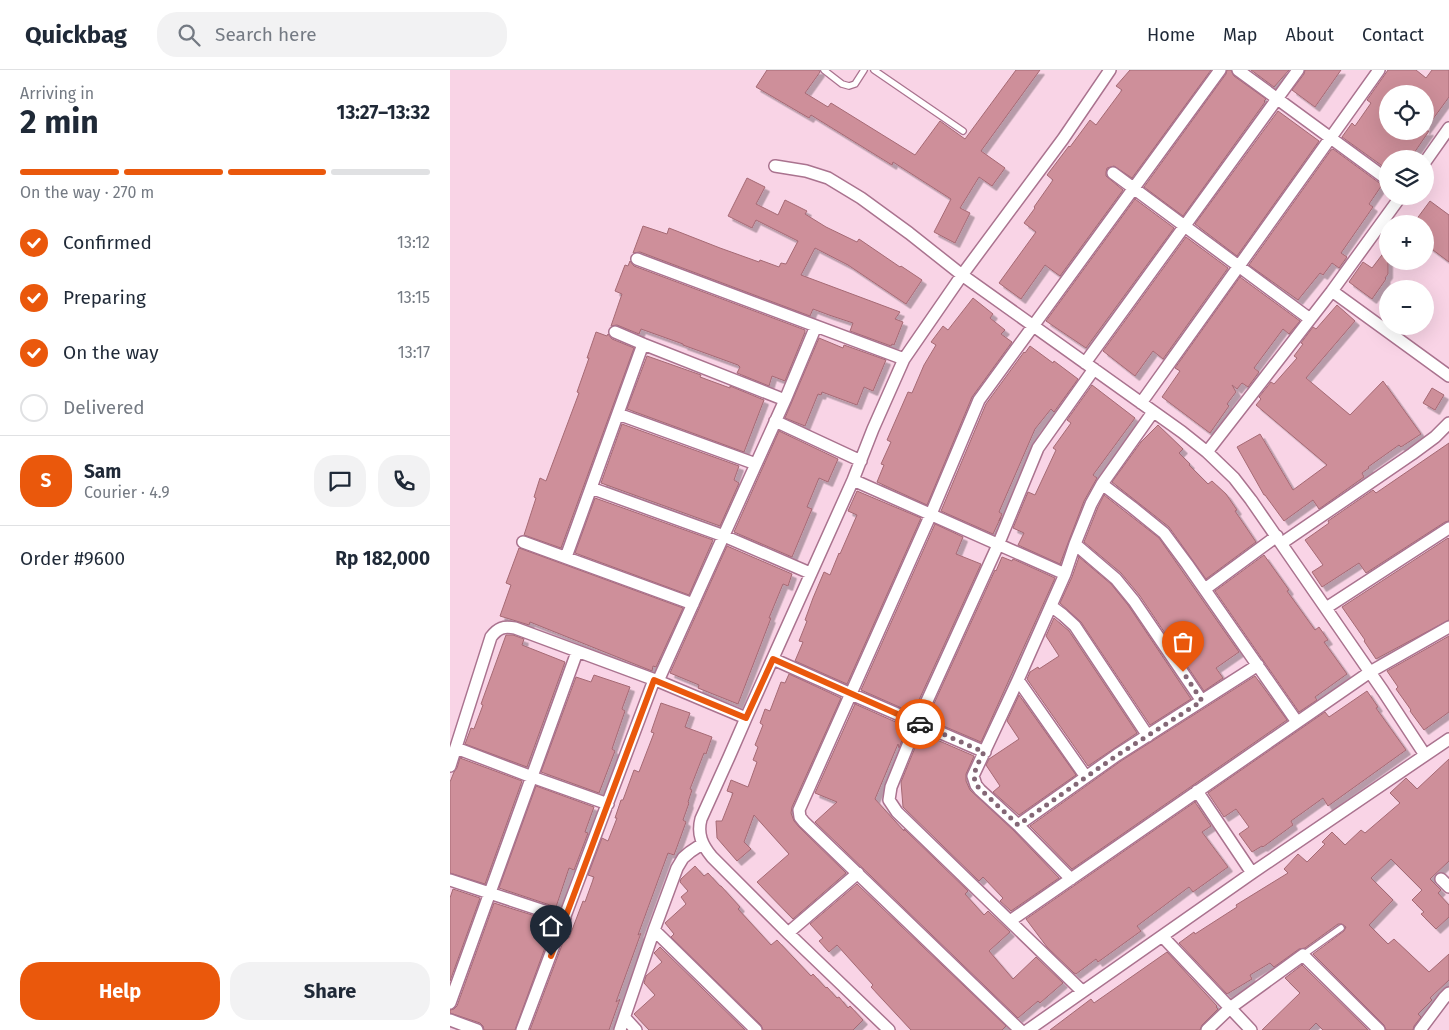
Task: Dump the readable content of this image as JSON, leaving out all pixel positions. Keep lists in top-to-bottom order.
{
  "page": {
    "header": "Quickbag",
    "search": "Search here",
    "nav": [
      "Home",
      "Map",
      "About",
      "Contact"
    ],
    "heading": ["2 min", "Arriving in", "13:27–13:32"],
    "panel": [
      "Sam",
      "Courier · 4.9",
      "Order #9600",
      "Rp 182,000"
    ],
    "map_buttons": ["+", "−"],
    "bar": "On the way · 270 m",
    "list": [
      ["Confirmed", "13:12"],
      ["Preparing", "13:15"],
      ["On the way", "13:17"],
      "Delivered"
    ],
    "round": "S",
    "buttons": ["Help", "Share"]
  }
}
